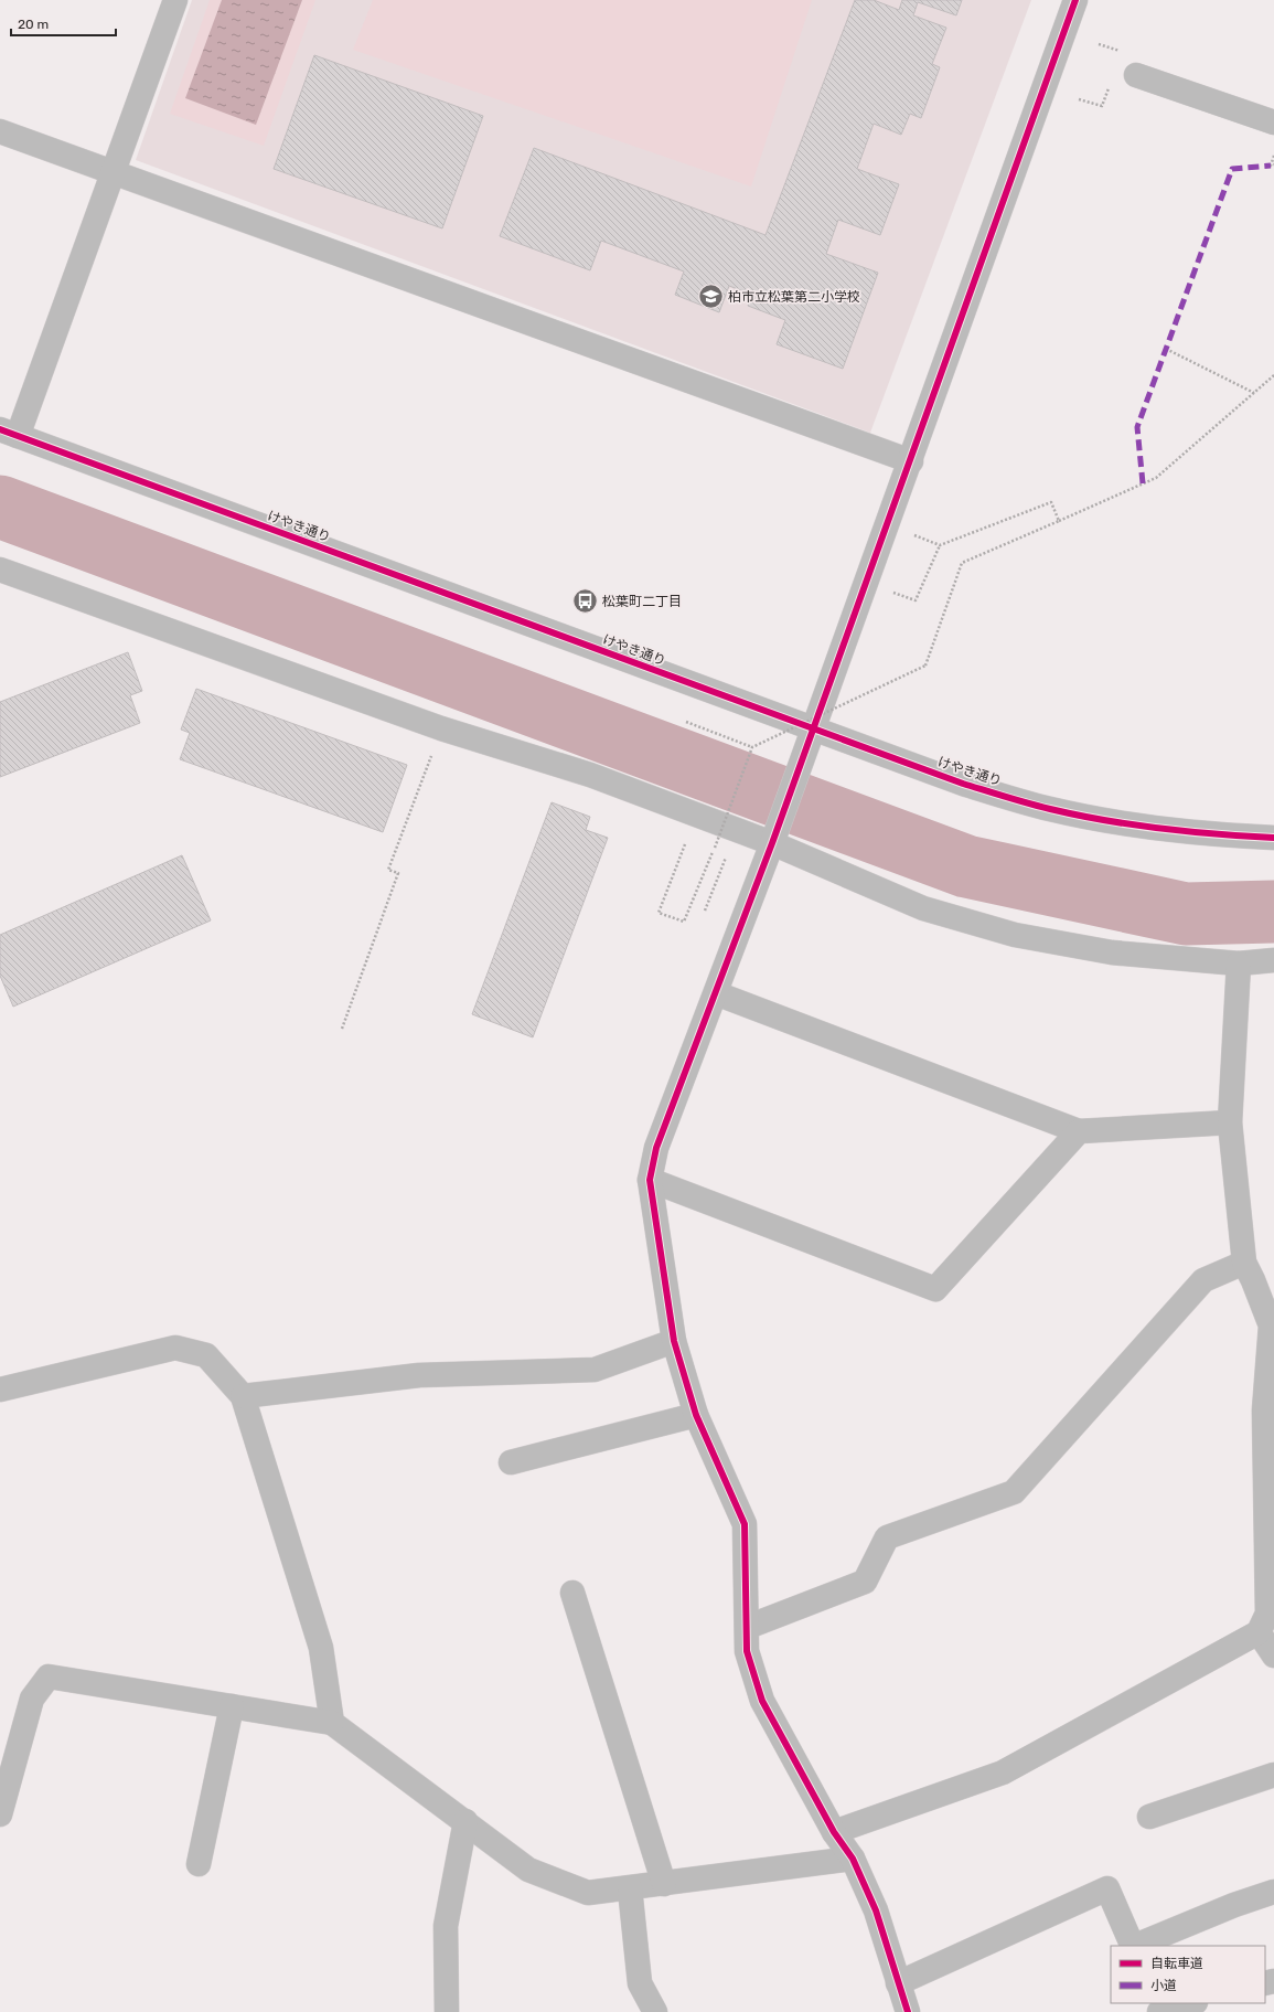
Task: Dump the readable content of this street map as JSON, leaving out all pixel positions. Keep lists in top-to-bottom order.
{
  "streets": {
    "street": ["けやき通り"]
  },
  "places": {
    "school or university": ["柏市立松葉第二小学校"],
    "bus stop": ["松葉町二丁目"]
  },
  "legend": ["自転車道", "小道"],
  "scale_bar": "20 m"
}
